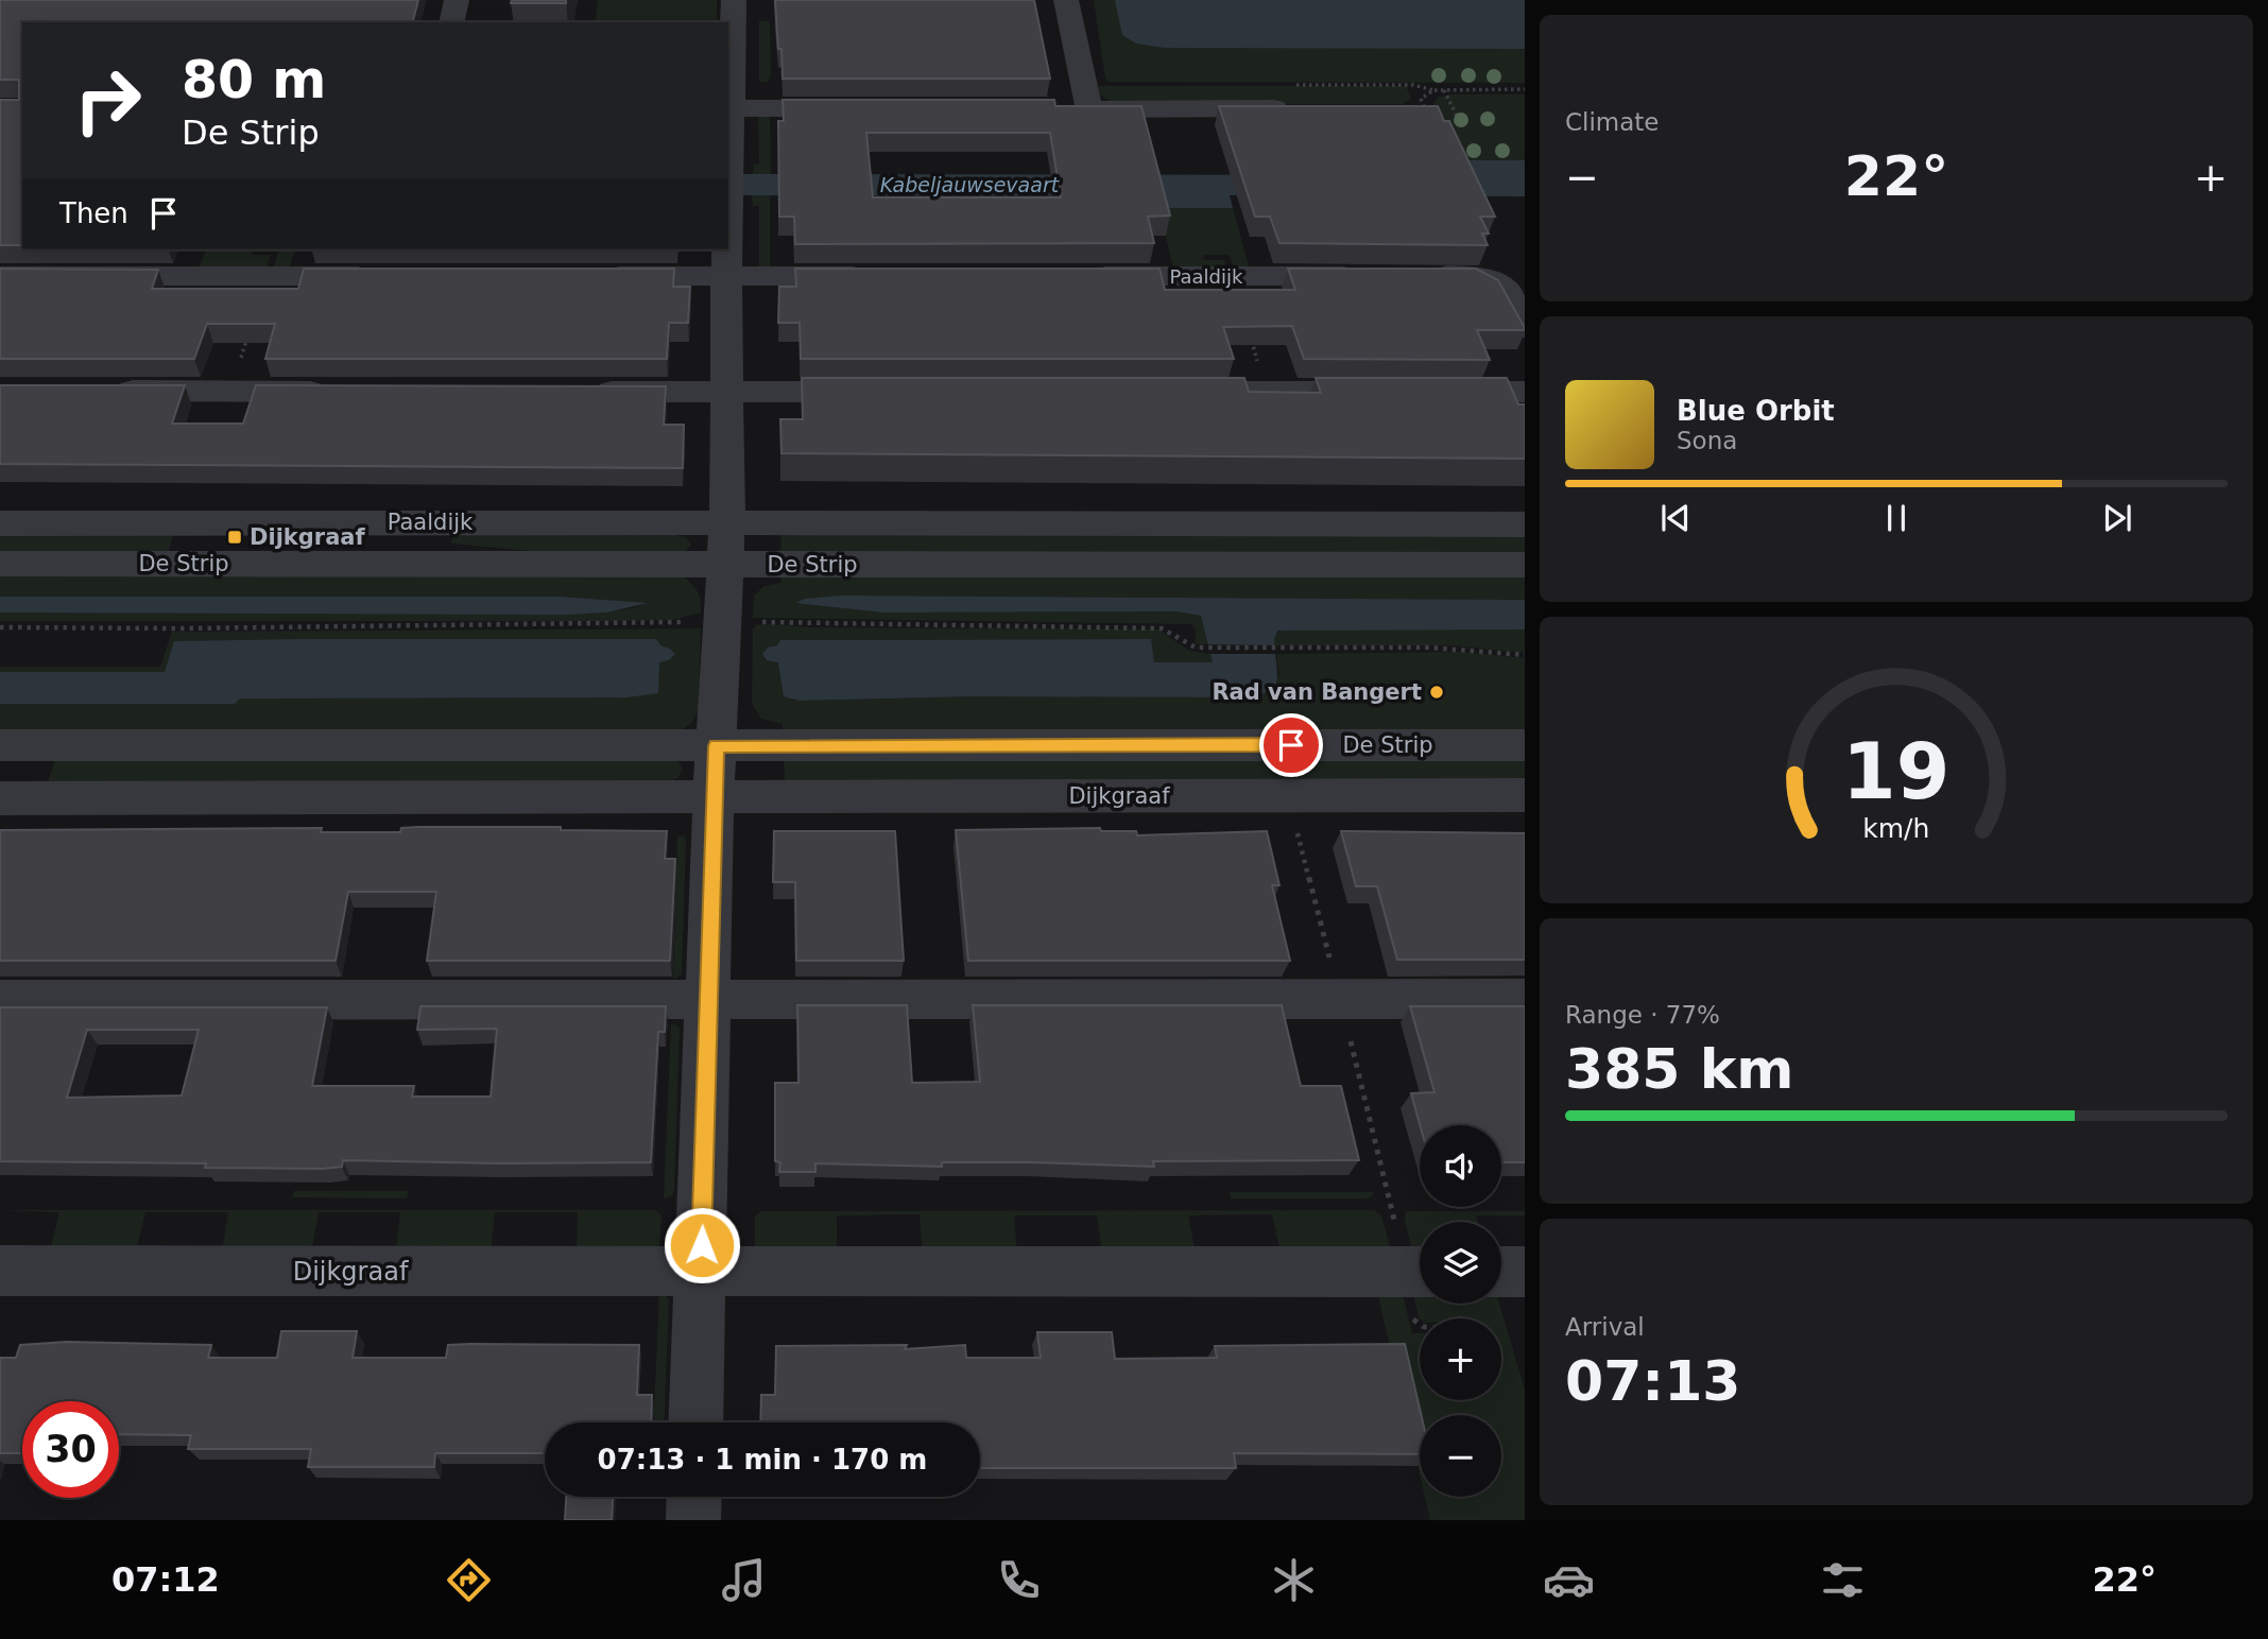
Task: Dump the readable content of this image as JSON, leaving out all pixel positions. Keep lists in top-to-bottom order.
{
  "streets": {
    "street": ["Paaldijk", "De Strip", "Dijkgraaf"]
  },
  "water": ["Kabeljauwsevaart"],
  "places": {
    "transit": ["Dijkgraaf"],
    "other": ["Rad van Bangert"]
  },
  "page": {
    "tile": [
      "Climate",
      ["Range · 77%", "385 km"],
      ["Arrival", "07:13"]
    ],
    "turn": ["80 m", "De Strip"],
    "heat": ["−", "22°", "+"],
    "then": "Then",
    "song": ["Blue Orbit", "Sona"],
    "map_buttons": ["+", "−"],
    "limit": "30",
    "trip": "07:13 · 1 min · 170 m",
    "tabs": ["07:12", "22°"],
    "gauge": ["19", "km/h"]
  }
}
